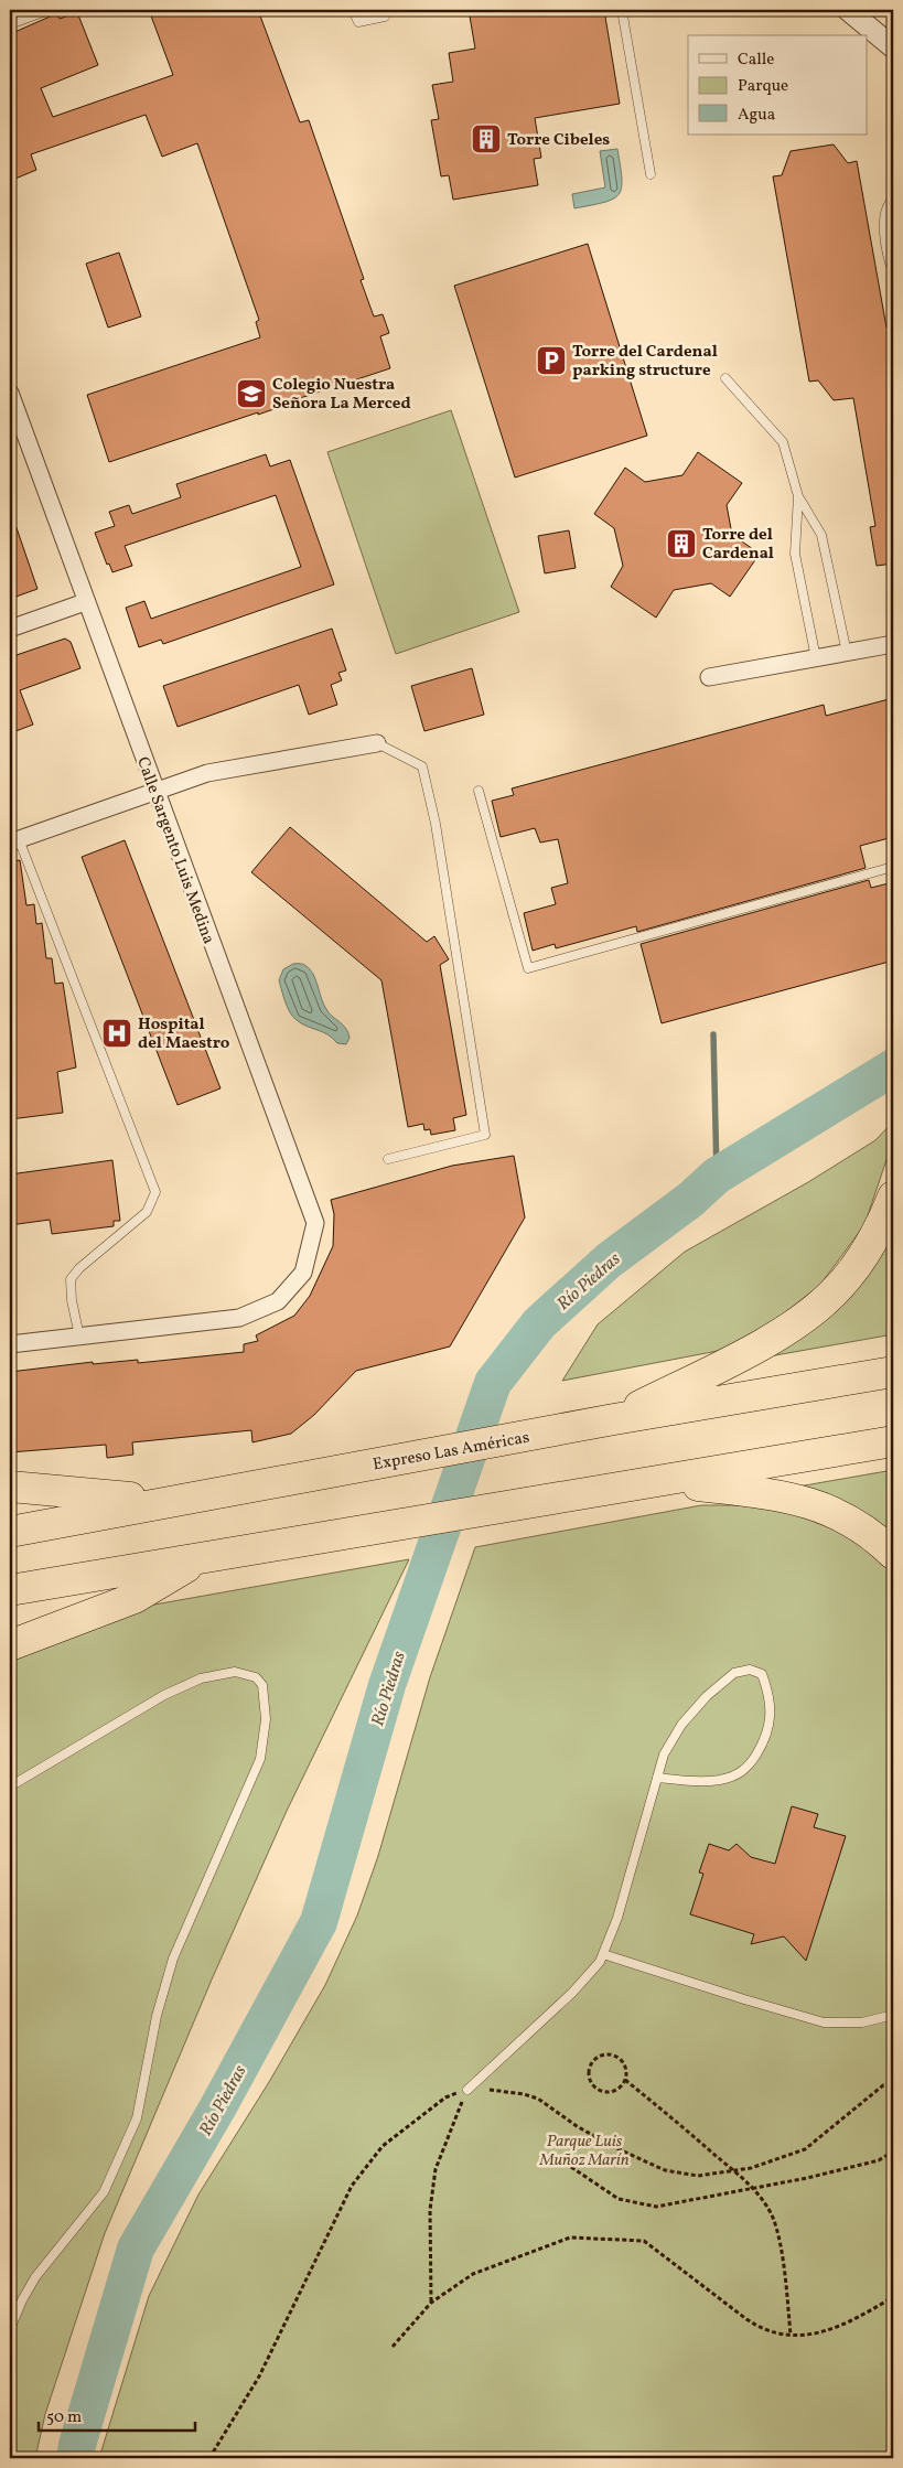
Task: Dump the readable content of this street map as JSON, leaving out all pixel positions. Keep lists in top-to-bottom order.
{
  "streets": {
    "highway": ["Expreso Las Américas"],
    "street": ["Calle Sargento Luis Medina"]
  },
  "water": ["Río Piedras"],
  "parks": ["Parque Luis Muñoz Marín"],
  "places": {
    "building": ["Torre Cibeles", "Torre del Cardenal"],
    "parking": ["Torre del Cardenal parking structure"],
    "school or university": ["Colegio Nuestra Señora La Merced"],
    "hospital": ["Hospital del Maestro"]
  },
  "legend": ["Calle", "Parque", "Agua"],
  "scale_bar": "50 m"
}
